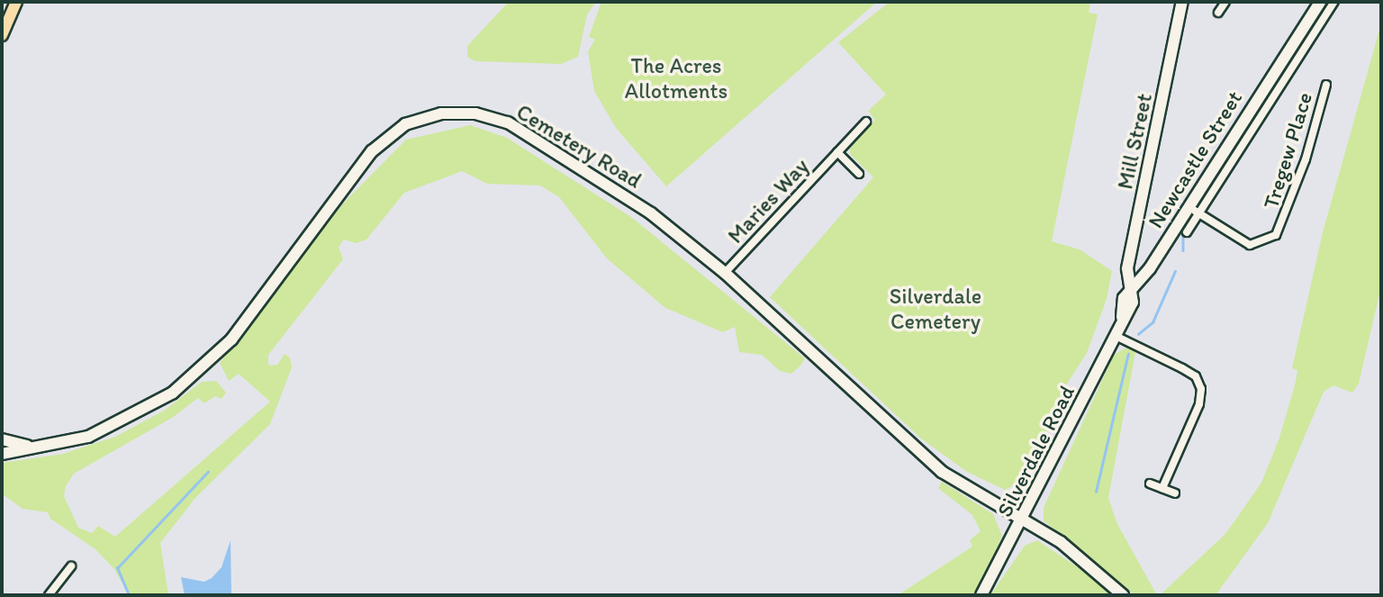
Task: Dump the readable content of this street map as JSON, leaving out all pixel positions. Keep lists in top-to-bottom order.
{
  "streets": {
    "street": [
      "Mill Street",
      "Cemetery Road",
      "Tregew Place",
      "Newcastle Street",
      "Maries Way",
      "Silverdale Road"
    ]
  },
  "crossings": [
    ["Mill Street", "Newcastle Street"],
    ["Mill Street", "Silverdale Road"],
    ["Cemetery Road", "Maries Way"],
    ["Cemetery Road", "Silverdale Road"],
    ["Tregew Place", "Newcastle Street"],
    ["Newcastle Street", "Silverdale Road"]
  ],
  "parks": ["The Acres Allotments", "Silverdale Cemetery"]
}
